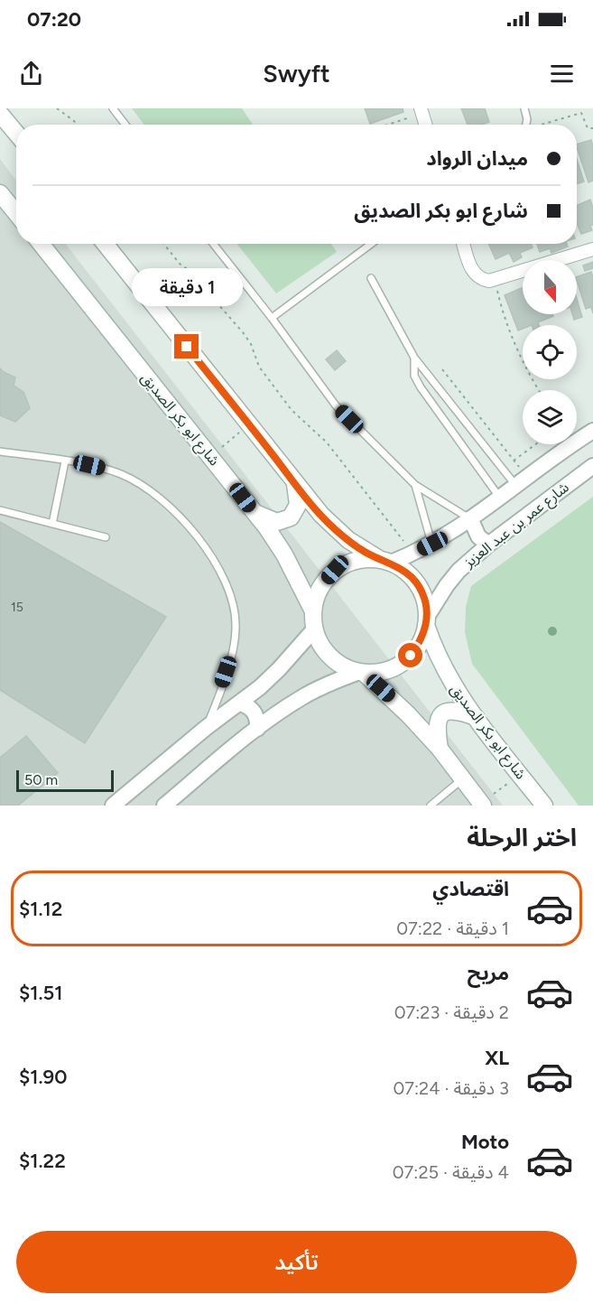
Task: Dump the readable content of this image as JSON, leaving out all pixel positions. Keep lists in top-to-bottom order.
{
  "streets": {
    "main road": ["شارع ابو بكر الصديق"],
    "street": ["شارع عمر بن عبد العزيز"]
  },
  "crossings": [
    ["شارع ابو بكر الصديق", "شارع عمر بن عبد العزيز"]
  ],
  "house_numbers": ["15"],
  "scale_bar": "50 m",
  "north": "bottom",
  "page": {
    "status": "07:20",
    "header": "Swyft",
    "banner": ["ميدان الرواد", "شارع ابو بكر الصديق"],
    "bubble": "1 دقيقة",
    "scale": "50 m",
    "heading": "اختر الرحلة",
    "list": [
      {
        "name": "اقتصادي",
        "note": "1 دقيقة · 07:22",
        "value": "$1.12"
      },
      {
        "name": "مريح",
        "note": "2 دقيقة · 07:23",
        "value": "$1.51"
      },
      {
        "name": "XL",
        "note": "3 دقيقة · 07:24",
        "value": "$1.90"
      },
      {
        "name": "Moto",
        "note": "4 دقيقة · 07:25",
        "value": "$1.22"
      }
    ],
    "buttons": "تأكيد"
  }
}
